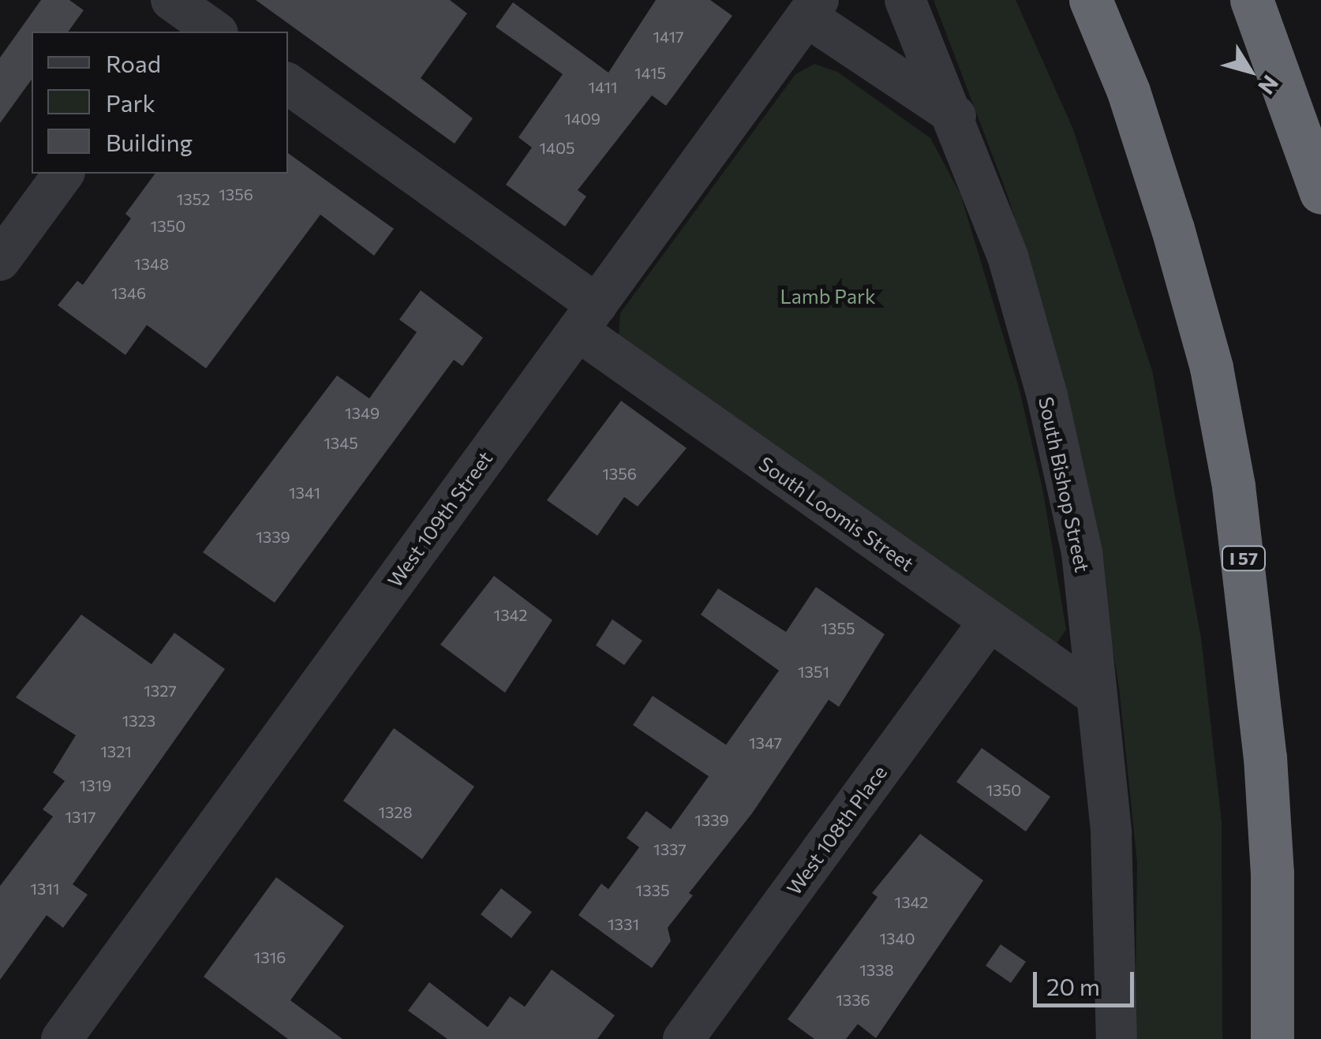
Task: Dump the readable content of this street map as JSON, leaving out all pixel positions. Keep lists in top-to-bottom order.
{
  "streets": {
    "highway": ["I 57"],
    "street": [
      "South Bishop Street",
      "South Loomis Street",
      "West 109th Street",
      "West 108th Place"
    ]
  },
  "crossings": [
    ["South Bishop Street", "South Loomis Street"],
    ["South Loomis Street", "West 109th Street"],
    ["South Loomis Street", "West 108th Place"]
  ],
  "parks": ["Lamb Park"],
  "house_numbers": [
    "1417",
    "1415",
    "1411",
    "1409",
    "1405",
    "1356",
    "1352",
    "1350",
    "1348",
    "1346",
    "1349",
    "1345",
    "1356",
    "1341",
    "1339",
    "1342",
    "1355",
    "1351",
    "1327",
    "1323",
    "1347",
    "1321",
    "1319",
    "1350",
    "1328",
    "1317",
    "1339",
    "1337",
    "1311",
    "1335",
    "1342",
    "1331",
    "1340",
    "1316",
    "1338",
    "1336"
  ],
  "legend": ["Road", "Park", "Building"],
  "scale_bar": "20 m",
  "north": "bottom right"
}
